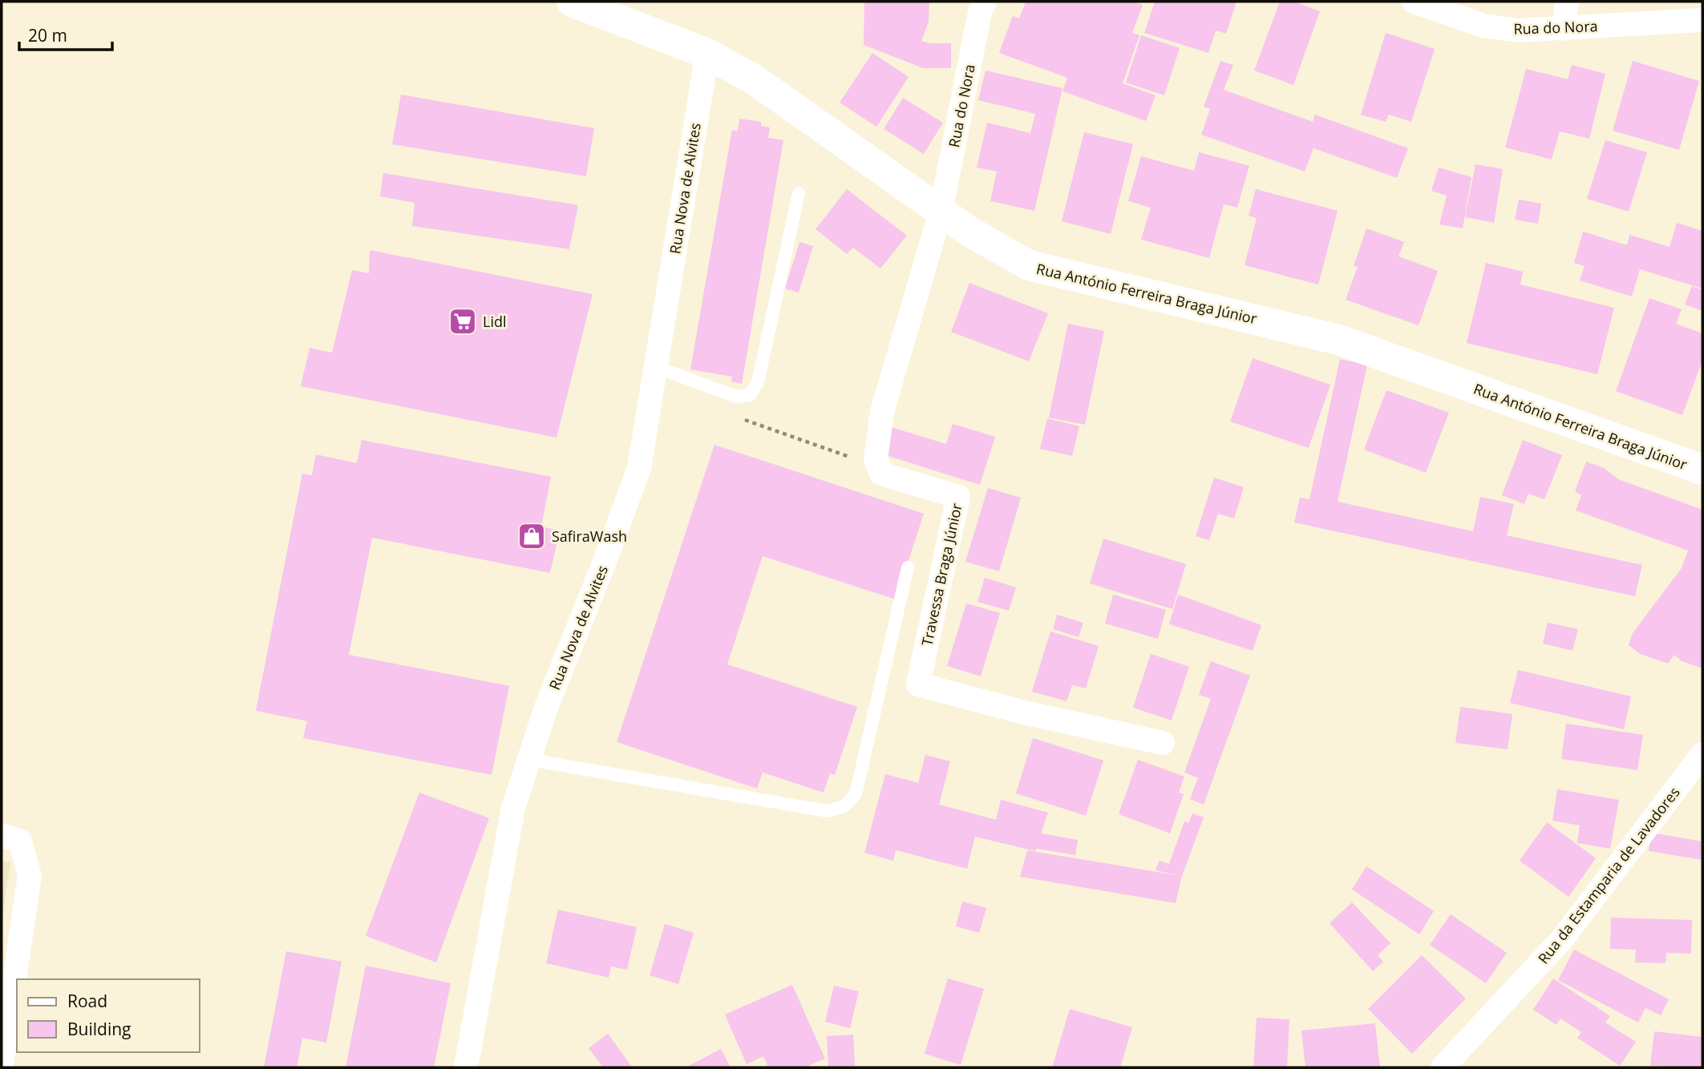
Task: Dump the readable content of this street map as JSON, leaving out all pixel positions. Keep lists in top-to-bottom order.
{
  "streets": {
    "street": [
      "Rua do Nora",
      "Rua Nova de Alvites",
      "Rua António Ferreira Braga Júnior",
      "Travessa Braga Júnior",
      "Rua da Estamparia de Lavadores"
    ]
  },
  "crossings": [
    ["Rua do Nora", "Rua António Ferreira Braga Júnior"],
    ["Rua Nova de Alvites", "Rua António Ferreira Braga Júnior"]
  ],
  "places": {
    "supermarket": ["Lidl"],
    "shop": ["SafiraWash"]
  },
  "legend": ["Road", "Building"],
  "scale_bar": "20 m"
}
